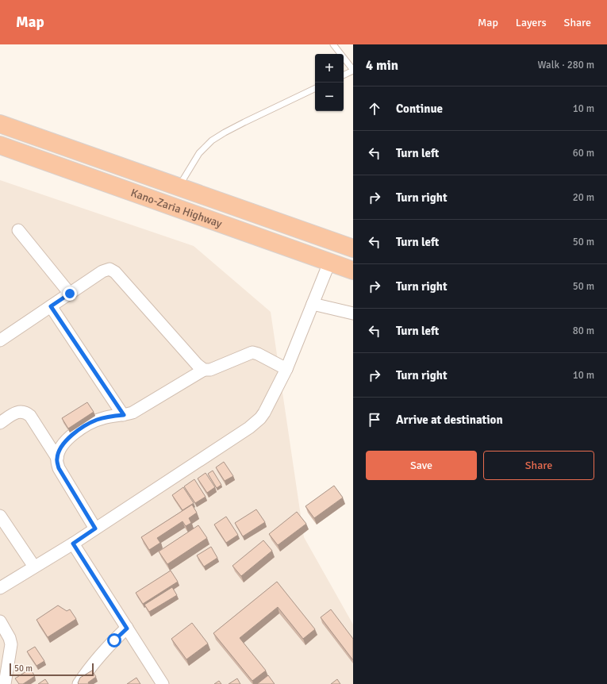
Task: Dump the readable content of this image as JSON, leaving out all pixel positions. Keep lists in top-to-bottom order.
{
  "streets": {
    "highway": ["Kano-Zaria Highway"]
  },
  "scale_bar": "50 m",
  "page": {
    "header": "Map",
    "nav": ["Map", "Layers", "Share"],
    "heading": ["4 min", "Walk · 280 m"],
    "map_buttons": ["+", "−"],
    "list": [
      ["Continue", "10 m"],
      ["Turn left", "60 m"],
      ["Turn right", "20 m"],
      ["Turn left", "50 m"],
      ["Turn right", "50 m"],
      ["Turn left", "80 m"],
      ["Turn right", "10 m"],
      "Arrive at destination"
    ],
    "buttons": ["Save", "Share"],
    "scale": "50 m"
  }
}
